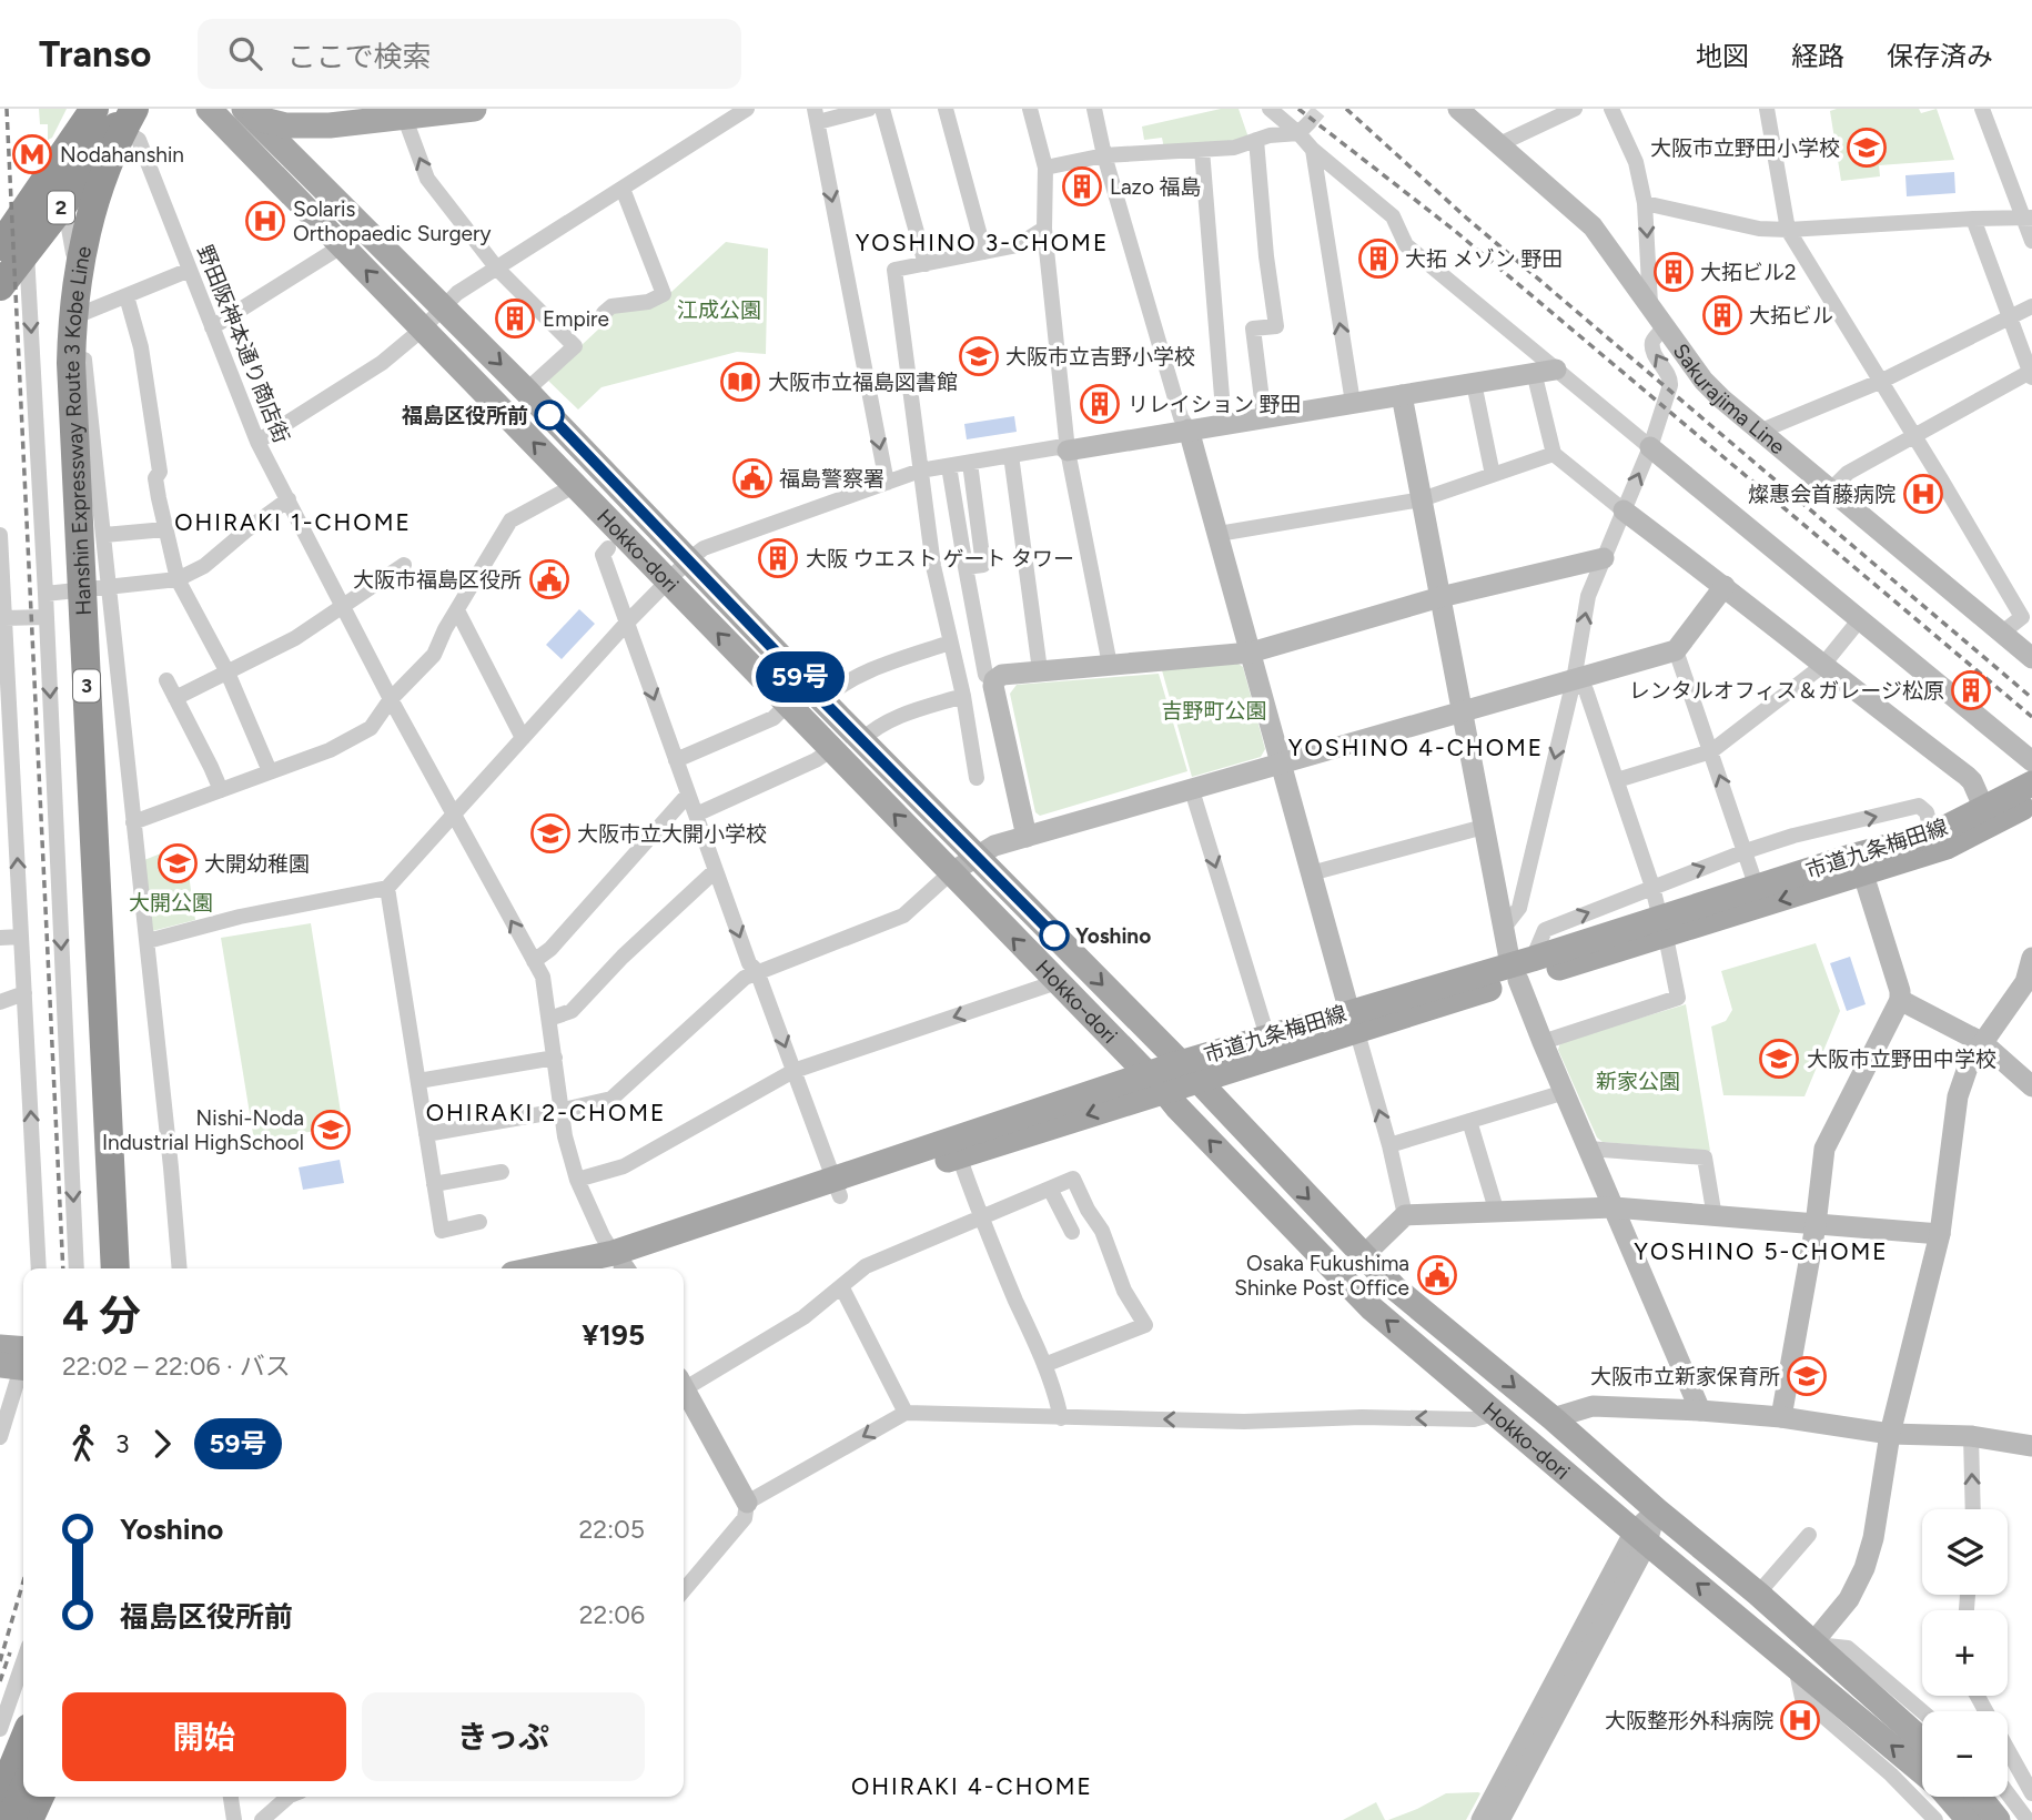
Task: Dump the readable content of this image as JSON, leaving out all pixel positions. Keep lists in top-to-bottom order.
{
  "streets": {
    "highway": ["2", "Hanshin Expressway Route 3 Kobe Line", "3"],
    "main road": ["Hokko-dori", "市道九条梅田線"],
    "street": ["野田阪神本通り商店街", "Sakurajima Line"]
  },
  "crossings": [
    ["2", "野田阪神本通り商店街"],
    ["2", "Hanshin Expressway Route 3 Kobe Line"],
    ["野田阪神本通り商店街", "Hanshin Expressway Route 3 Kobe Line"],
    ["野田阪神本通り商店街", "市道九条梅田線"],
    ["Hokko-dori", "市道九条梅田線"]
  ],
  "districts": [
    "YOSHINO 3-CHOME",
    "OHIRAKI 1-CHOME",
    "YOSHINO 4-CHOME",
    "OHIRAKI 2-CHOME",
    "YOSHINO 5-CHOME",
    "OHIRAKI 4-CHOME"
  ],
  "parks": [
    "江成公園",
    "吉野町公園",
    "大開公園",
    "新家公園"
  ],
  "places": {
    "school or university": [
      "大阪市立野田小学校",
      "大阪市立吉野小学校",
      "大阪市立大開小学校",
      "大開幼稚園",
      "大阪市立野田中学校",
      "Nishi-Noda Industrial HighSchool",
      "大阪市立新家保育所"
    ],
    "metro station": ["Nodahanshin"],
    "building": [
      "Lazo 福島",
      "大拓 メゾン 野田",
      "大拓ビル2",
      "大拓ビル",
      "Empire",
      "リレイション 野田",
      "大阪 ウエスト ゲート タワー",
      "レンタルオフィス＆ガレージ松原"
    ],
    "hospital": ["Solaris Orthopaedic Surgery", "燦惠会首藤病院", "大阪整形外科病院"],
    "library": ["大阪市立福島図書館"],
    "other": ["福島区役所前", "Yoshino"],
    "public building": ["福島警察署", "大阪市福島区役所", "Osaka Fukushima Shinke Post Office"]
  },
  "lines": ["bus line 59号"],
  "page": {
    "header": "Transo",
    "search": "ここで検索",
    "nav": ["地図", "経路", "保存済み"],
    "on_map": "59号",
    "heading": ["4 分", "22:02 – 22:06 · バス", "¥195"],
    "legs": ["3", "59号"],
    "list": [
      {
        "name": "Yoshino",
        "value": "22:05"
      },
      {
        "name": "福島区役所前",
        "value": "22:06"
      }
    ],
    "map_buttons": ["+", "−"],
    "buttons": ["開始", "きっぷ"]
  }
}
